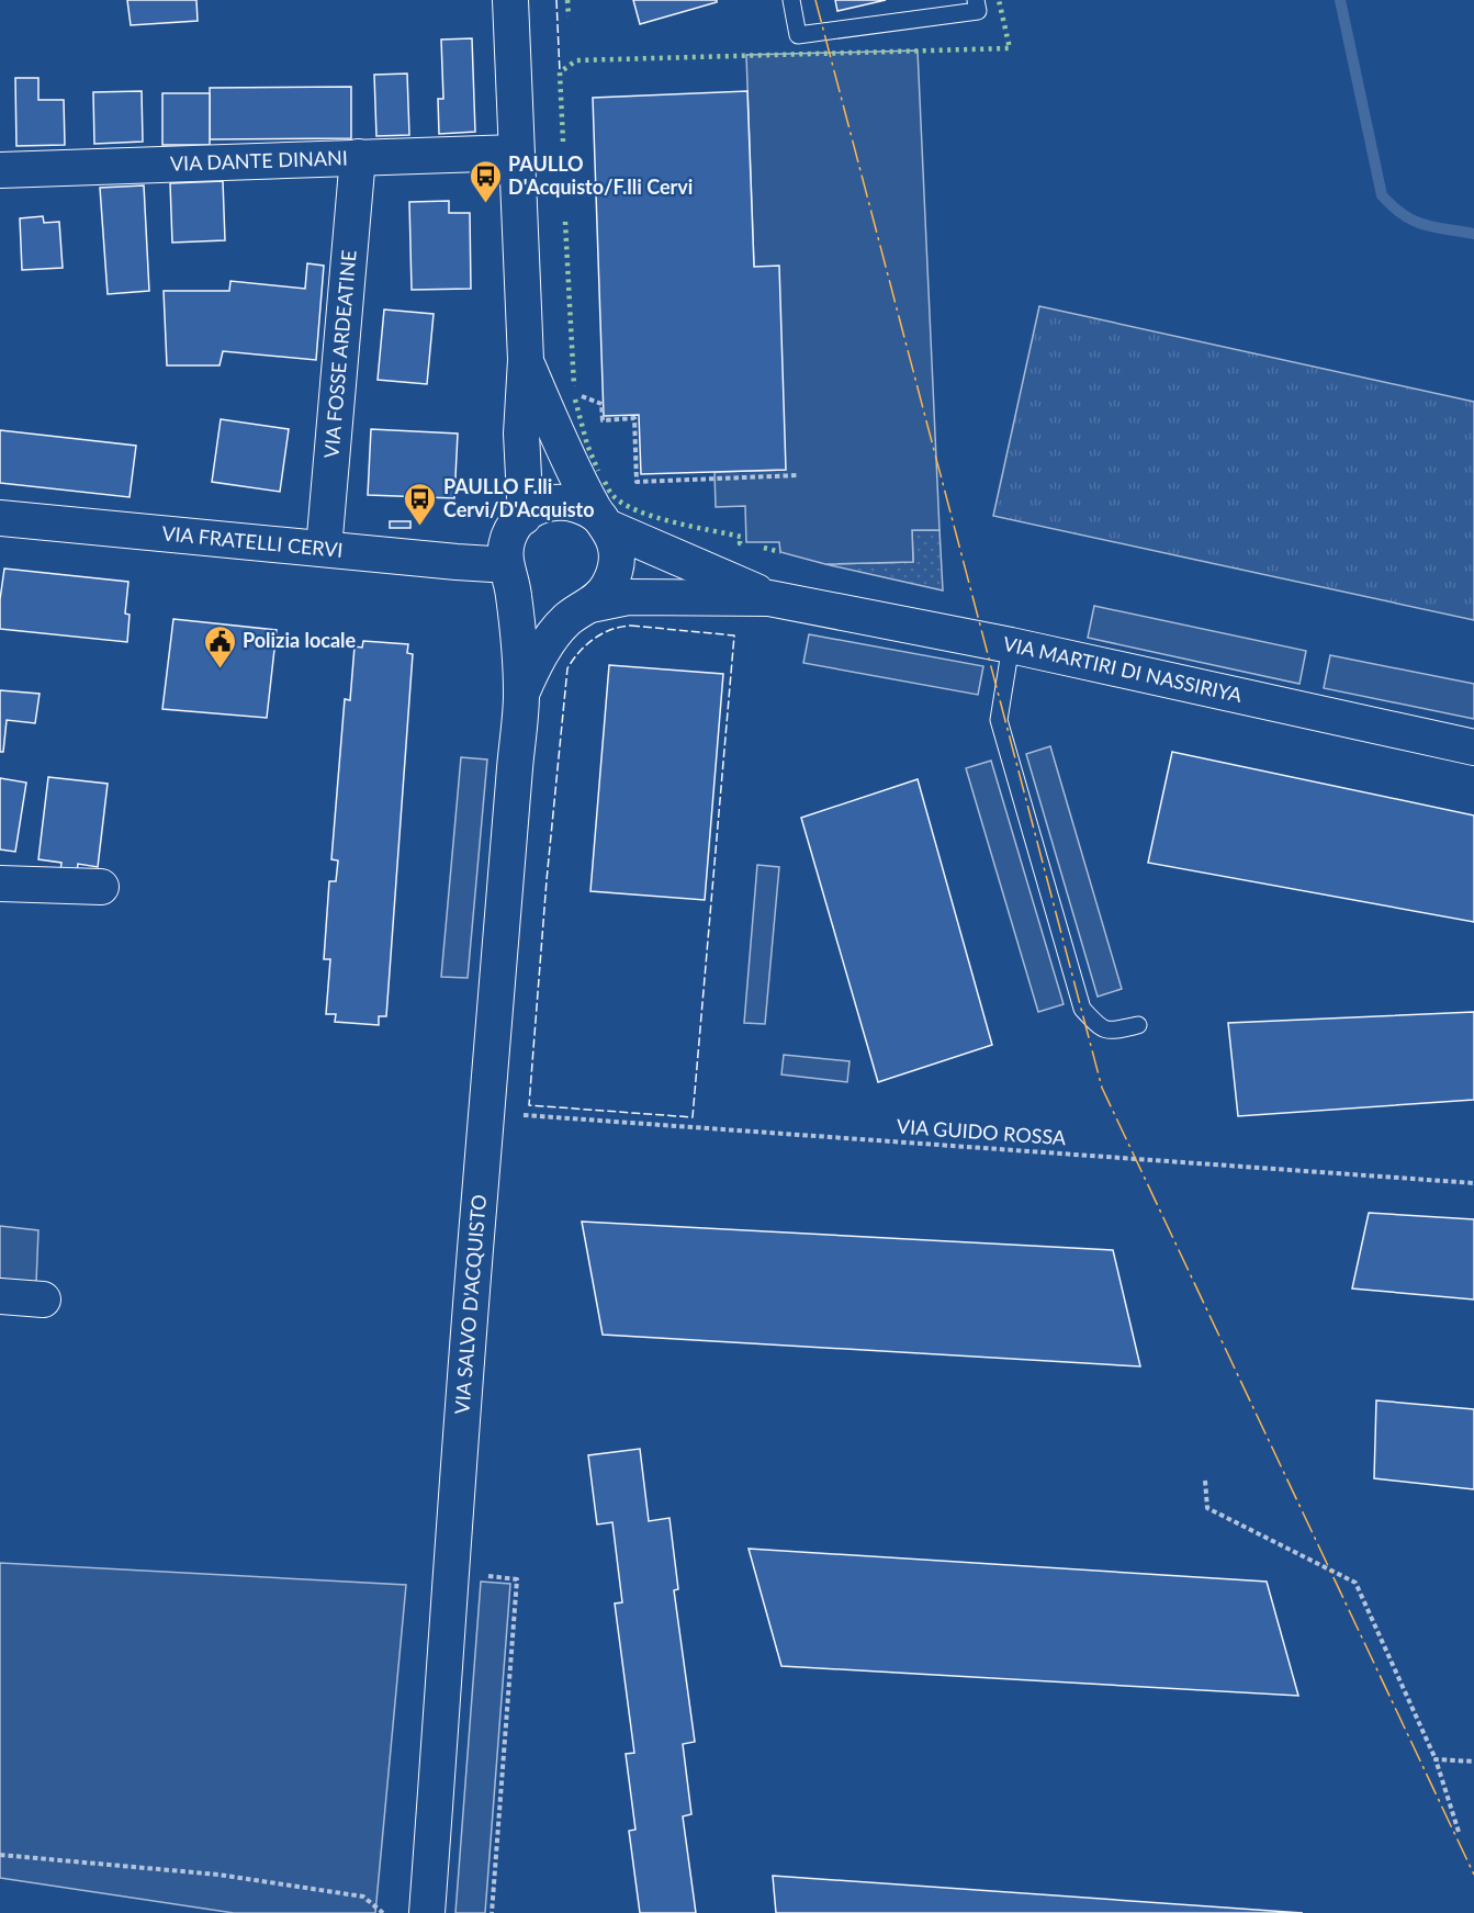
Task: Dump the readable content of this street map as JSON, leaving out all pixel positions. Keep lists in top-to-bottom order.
{
  "streets": {
    "street": [
      "VIA DANTE DINANI",
      "VIA FOSSE ARDEATINE",
      "VIA FRATELLI CERVI",
      "VIA MARTIRI DI NASSIRIYA",
      "VIA SALVO D'ACQUISTO"
    ],
    "path": ["VIA GUIDO ROSSA"]
  },
  "crossings": [
    ["VIA DANTE DINANI", "VIA FOSSE ARDEATINE"],
    ["VIA FOSSE ARDEATINE", "VIA FRATELLI CERVI"],
    ["VIA FRATELLI CERVI", "VIA MARTIRI DI NASSIRIYA"],
    ["VIA GUIDO ROSSA", "VIA SALVO D'ACQUISTO"]
  ],
  "places": {
    "bus stop": ["PAULLO D'Acquisto/F.lli Cervi", "PAULLO F.lli Cervi/D'Acquisto"],
    "public building": ["Polizia locale"]
  }
}
